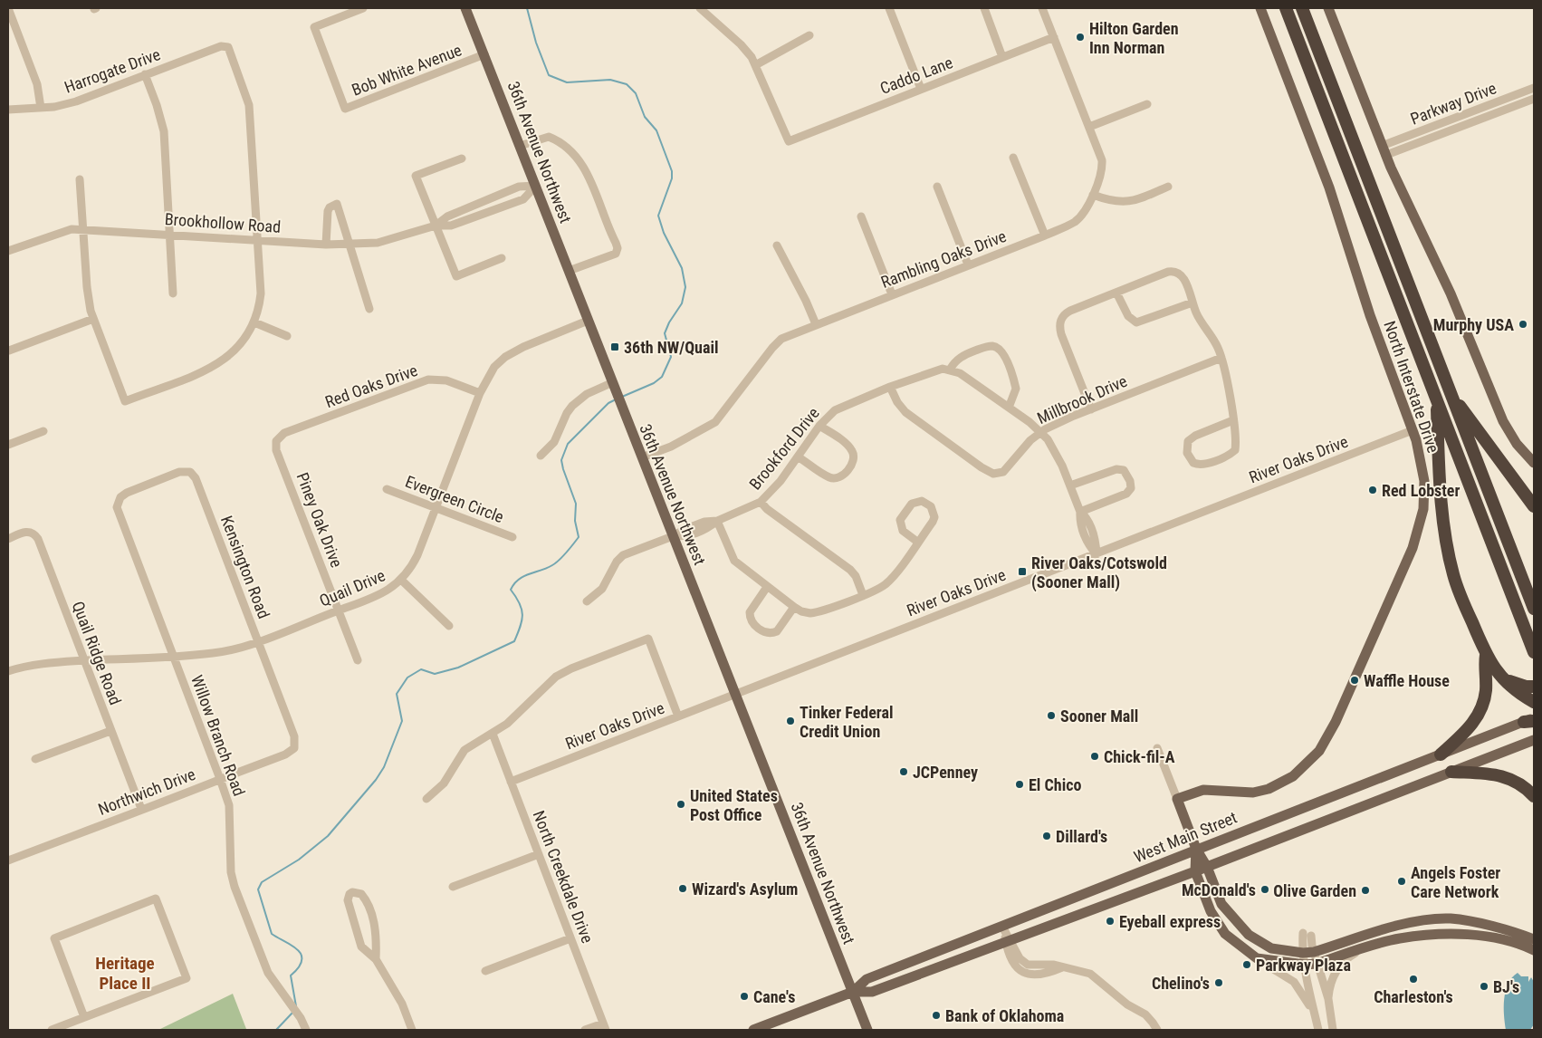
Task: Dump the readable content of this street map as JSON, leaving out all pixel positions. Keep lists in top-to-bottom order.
{
  "streets": {
    "main road": ["36th Avenue Northwest", "North Interstate Drive", "West Main Street"],
    "street": [
      "Bob White Avenue",
      "Harrogate Drive",
      "Caddo Lane",
      "Parkway Drive",
      "Brookhollow Road",
      "Rambling Oaks Drive",
      "Red Oaks Drive",
      "Millbrook Drive",
      "Brookford Drive",
      "River Oaks Drive",
      "Evergreen Circle",
      "Piney Oak Drive",
      "Kensington Road",
      "Quail Drive",
      "Quail Ridge Road",
      "Willow Branch Road",
      "Northwich Drive",
      "North Creekdale Drive"
    ]
  },
  "crossings": [
    ["Bob White Avenue", "36th Avenue Northwest"],
    ["Harrogate Drive", "Brookhollow Road"],
    ["Caddo Lane", "Rambling Oaks Drive"],
    ["36th Avenue Northwest", "Brookhollow Road"],
    ["36th Avenue Northwest", "Rambling Oaks Drive"],
    ["36th Avenue Northwest", "Brookford Drive"],
    ["36th Avenue Northwest", "River Oaks Drive"],
    ["36th Avenue Northwest", "Quail Drive"],
    ["36th Avenue Northwest", "West Main Street"],
    ["Red Oaks Drive", "Piney Oak Drive"],
    ["Red Oaks Drive", "Quail Drive"],
    ["North Interstate Drive", "River Oaks Drive"],
    ["Millbrook Drive", "Brookford Drive"],
    ["River Oaks Drive", "North Creekdale Drive"],
    ["Evergreen Circle", "Quail Drive"],
    ["Piney Oak Drive", "Quail Drive"],
    ["Kensington Road", "Quail Drive"],
    ["Kensington Road", "Willow Branch Road"],
    ["Kensington Road", "Northwich Drive"],
    ["Quail Drive", "Quail Ridge Road"],
    ["Quail Drive", "Willow Branch Road"],
    ["Quail Ridge Road", "Northwich Drive"],
    ["Willow Branch Road", "Northwich Drive"]
  ],
  "districts": ["Heritage Place II"],
  "places": {
    "other": [
      "Hilton Garden Inn Norman",
      "Murphy USA",
      "Red Lobster",
      "Waffle House",
      "Sooner Mall",
      "Tinker Federal Credit Union",
      "Chick-fil-A",
      "JCPenney",
      "El Chico",
      "United States Post Office",
      "Dillard's",
      "Angels Foster Care Network",
      "Wizard's Asylum",
      "McDonald's",
      "Olive Garden",
      "Eyeball express",
      "Parkway Plaza",
      "Charleston's",
      "Chelino's",
      "BJ's",
      "Cane's",
      "Bank of Oklahoma"
    ],
    "transit": ["36th NW/Quail", "River Oaks/Cotswold (Sooner Mall)"]
  }
}
